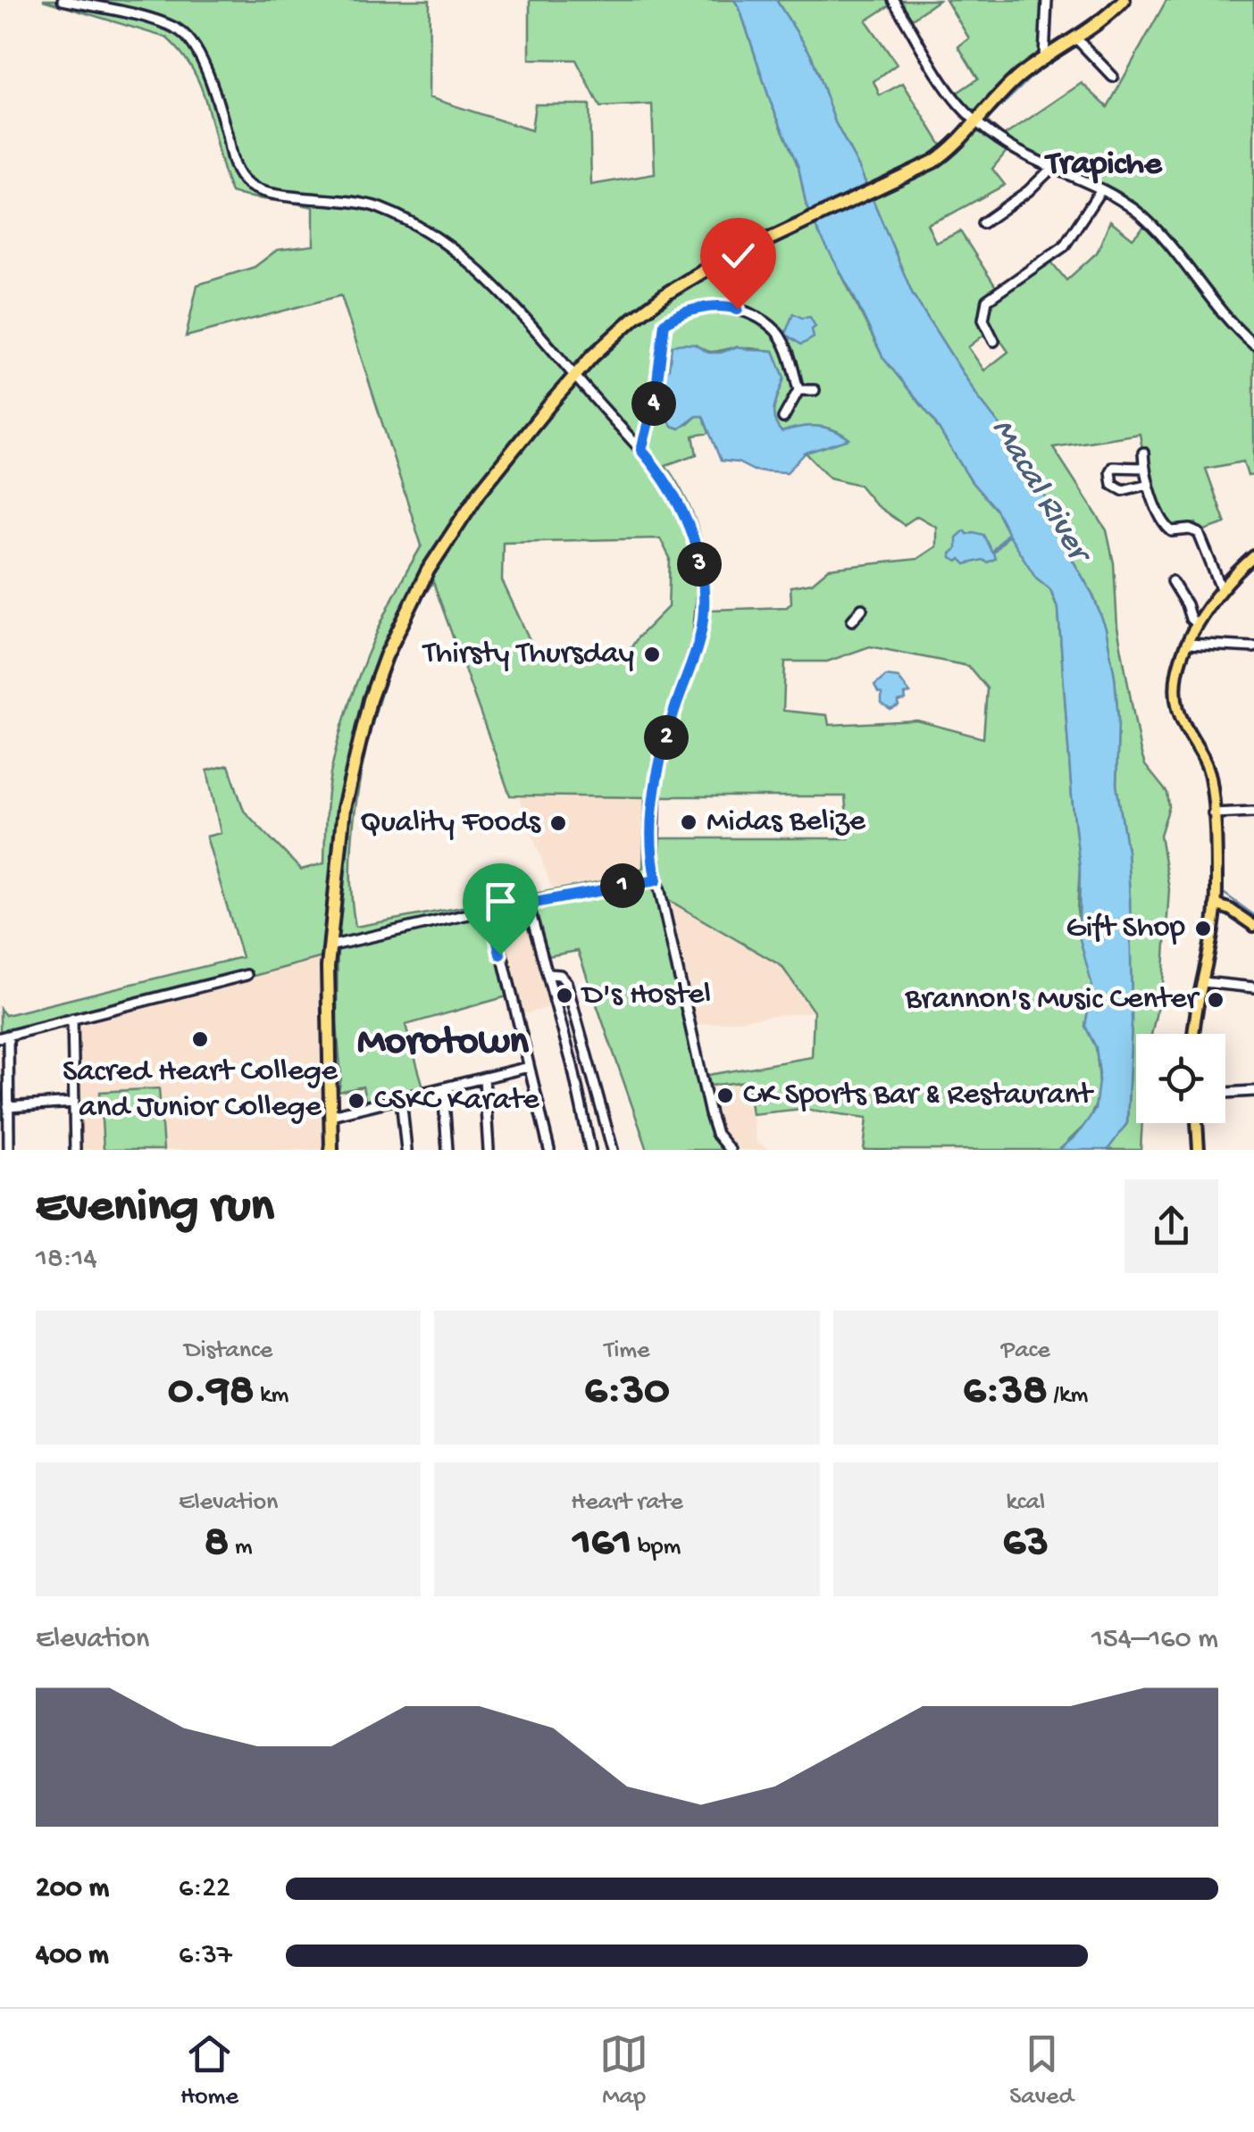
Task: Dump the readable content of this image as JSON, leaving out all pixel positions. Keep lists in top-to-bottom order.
{
  "districts": ["Trapiche", "Morotown"],
  "water": ["Macal River"],
  "places": [
    "Thirsty Thursday",
    "Midas Belize",
    "Quality Foods",
    "Gift Shop",
    "D's Hostel",
    "Brannon's Music Center",
    "Sacred Heart College and Junior College",
    "CK Sports Bar & Restaurant",
    "CSKC Karate"
  ],
  "page": {
    "pins": [
      "4",
      "3",
      "2",
      "1"
    ],
    "heading": ["Evening run", "18:14"],
    "stats": [
      ["Distance", "0.98 km"],
      ["Time", "6:30"],
      ["Pace", "6:38 /km"],
      ["Elevation", "8 m"],
      ["Heart rate", "161 bpm"],
      ["kcal", "63"]
    ],
    "chart": ["Elevation", "154–160 m"],
    "list": [
      {
        "name": "200 m",
        "note": "6:22"
      },
      {
        "name": "400 m",
        "note": "6:37"
      }
    ],
    "tabs": ["Home", "Map", "Saved"]
  }
}
